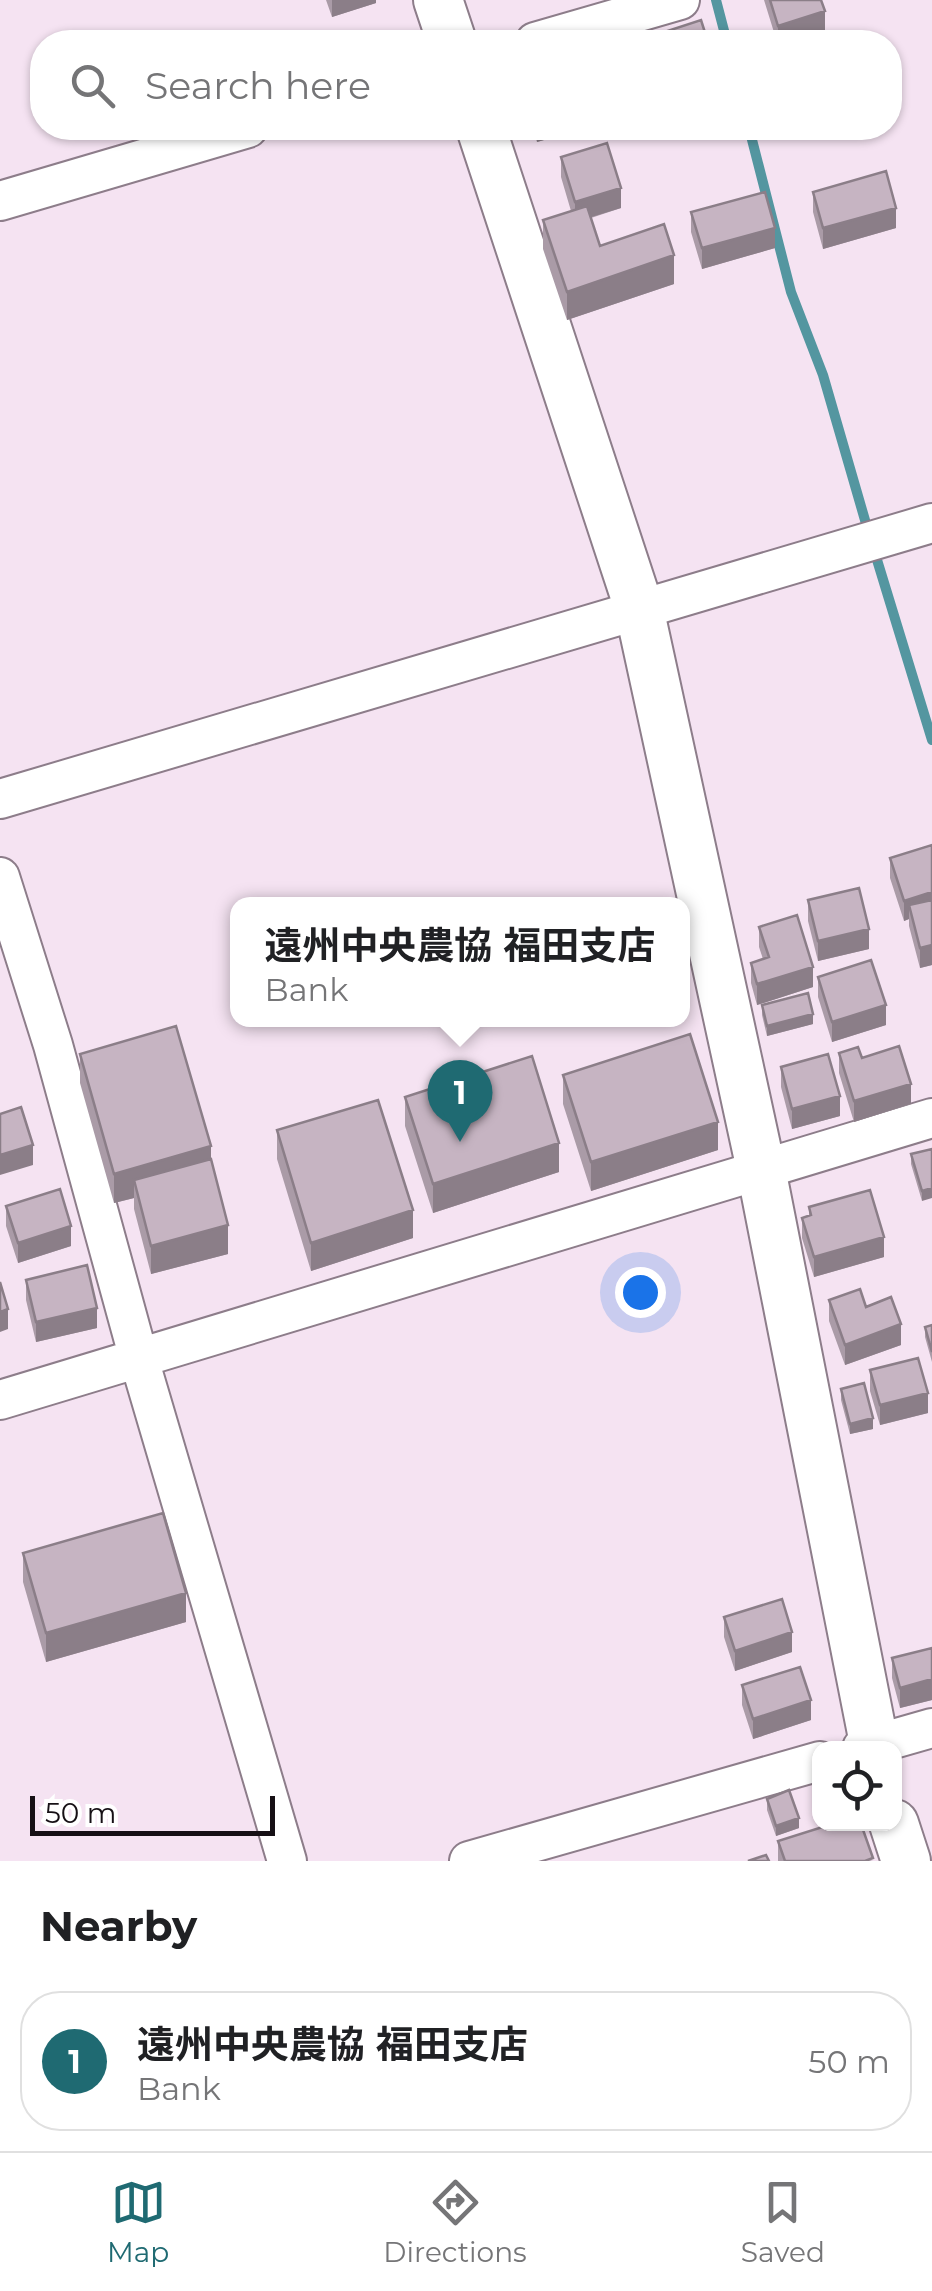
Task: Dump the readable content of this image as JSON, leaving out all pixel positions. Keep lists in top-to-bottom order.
{
  "scale_bar": "50 m",
  "page": {
    "search": "Search here",
    "popup": ["遠州中央農協 福田支店", "Bank"],
    "pins": "1",
    "scale": "50 m",
    "heading": "Nearby",
    "list": [
      {
        "mark": "1",
        "name": "遠州中央農協 福田支店",
        "note": "Bank",
        "value": "50 m"
      }
    ],
    "nav": ["Map", "Directions", "Saved"]
  }
}
